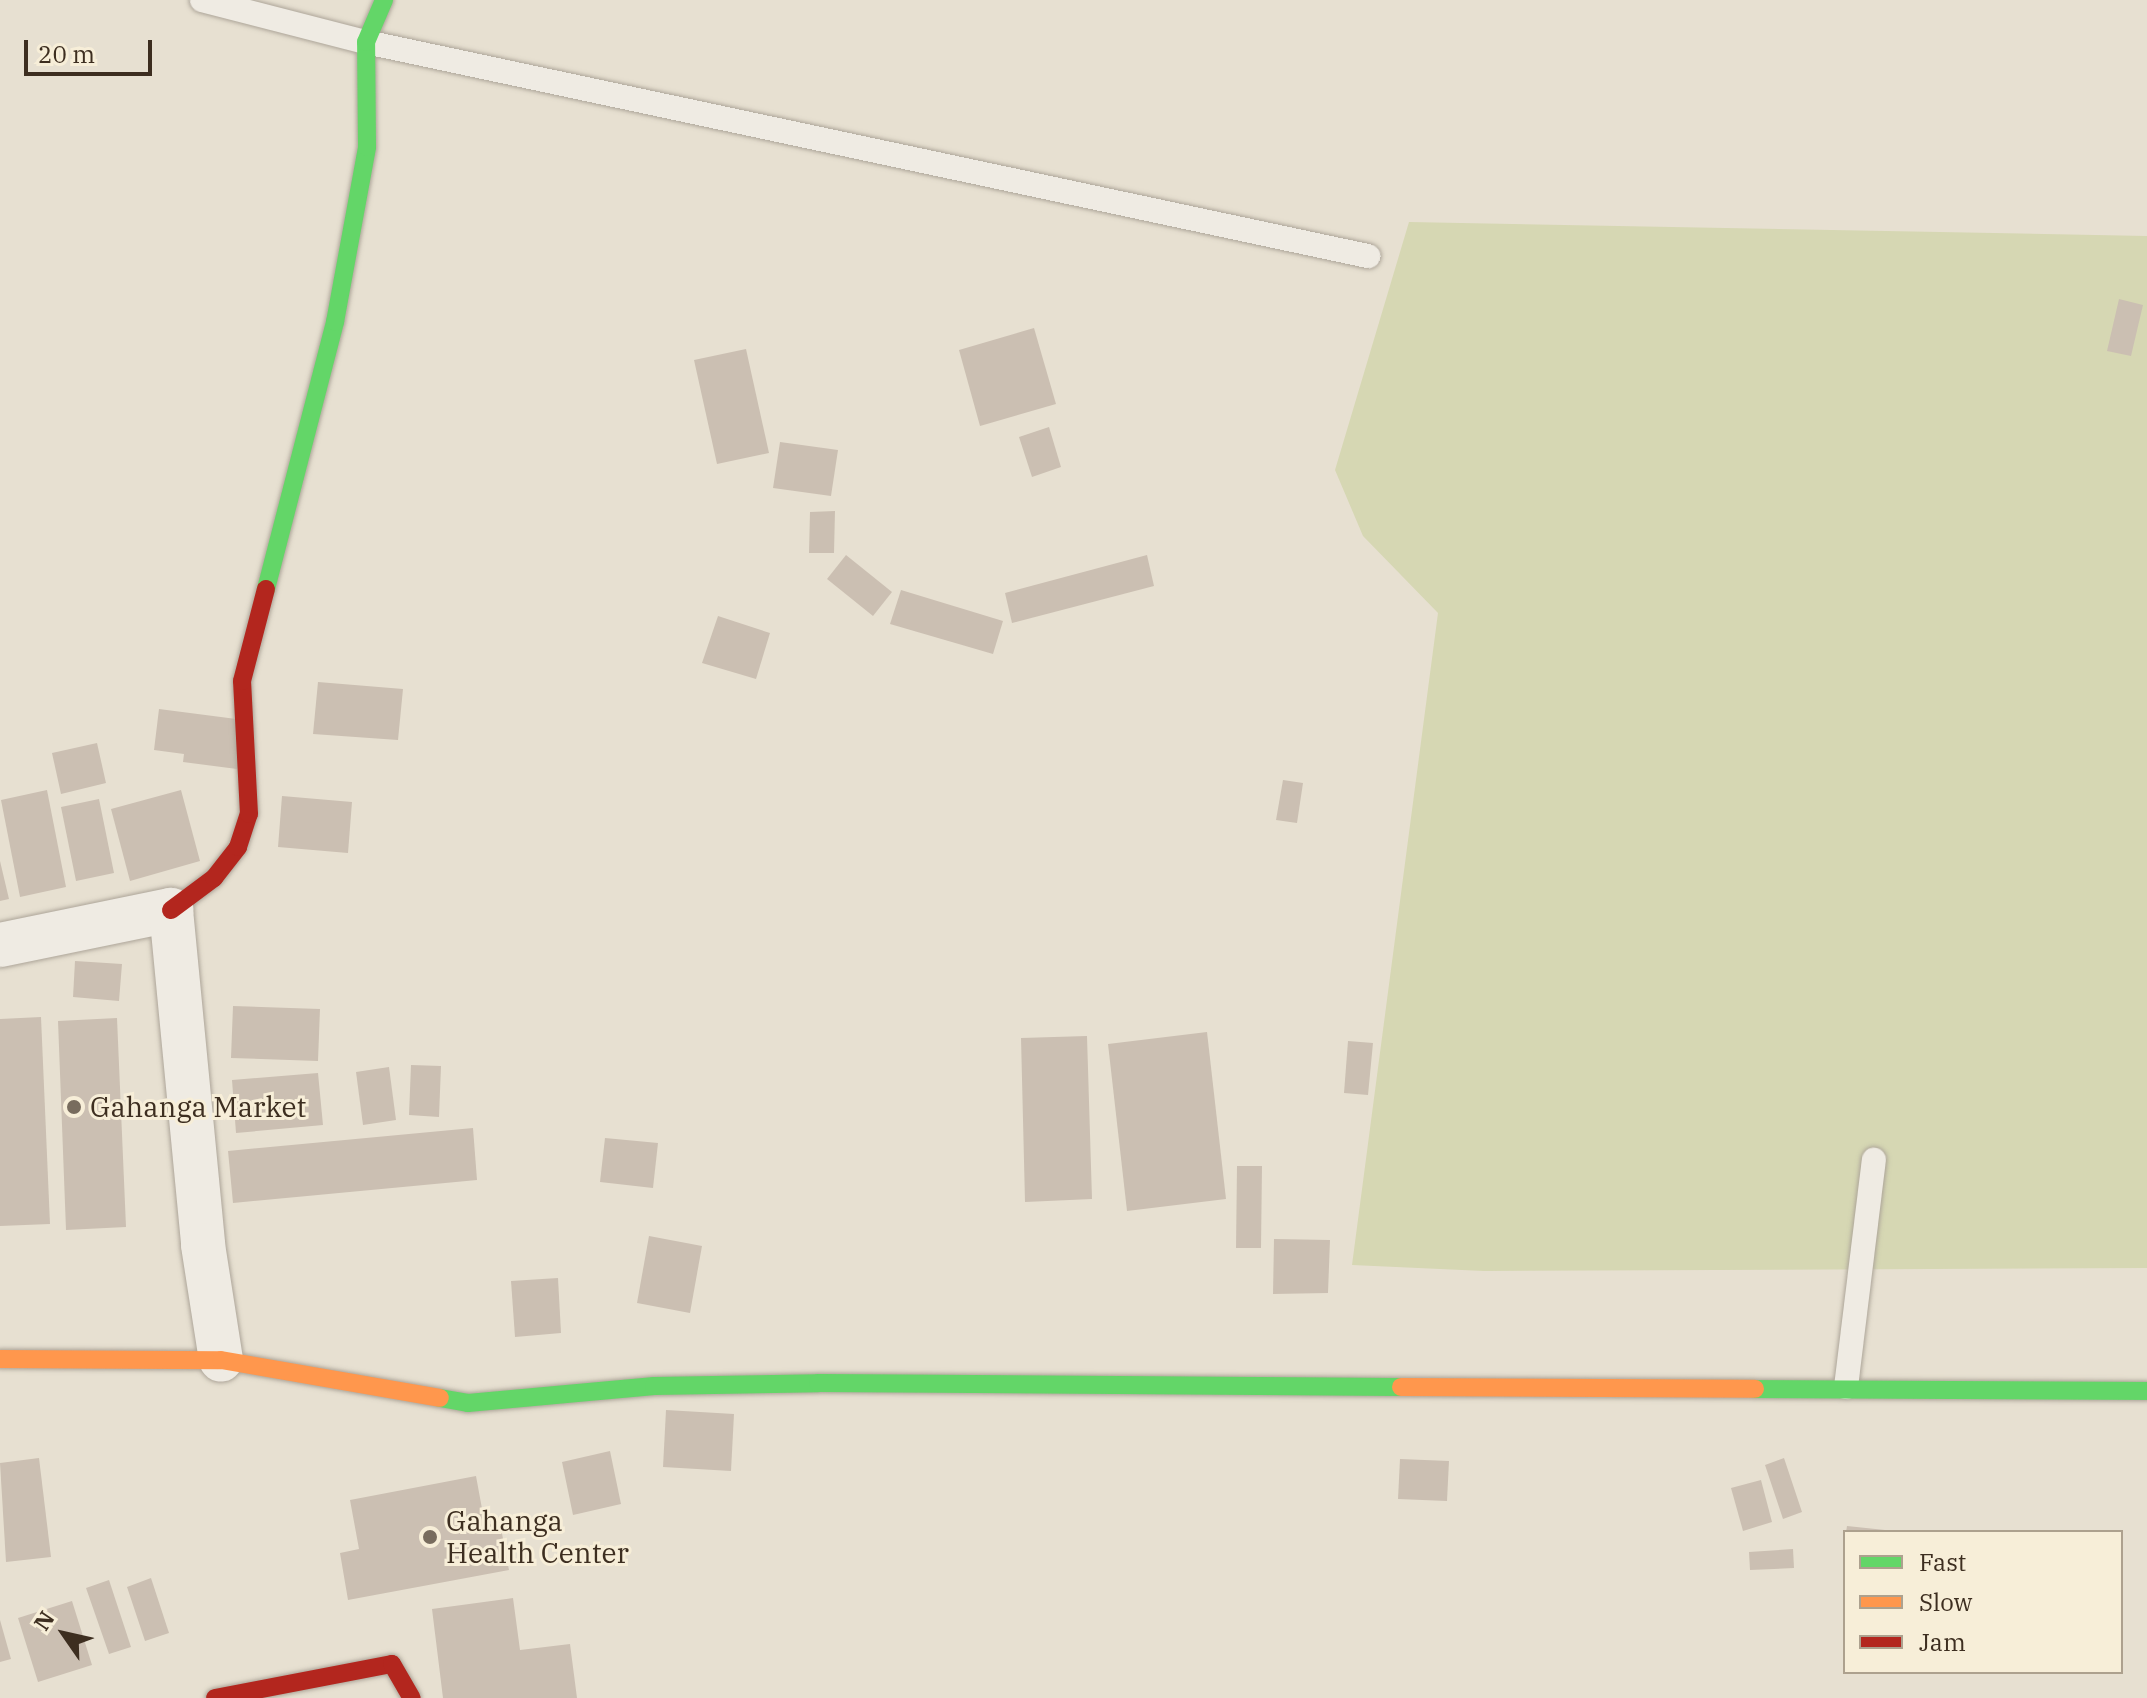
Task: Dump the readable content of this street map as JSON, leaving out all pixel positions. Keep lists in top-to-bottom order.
{
  "places": ["Gahanga Market", "Gahanga Health Center"],
  "legend": ["Fast", "Slow", "Jam"],
  "scale_bar": "20 m",
  "north": "top left"
}
